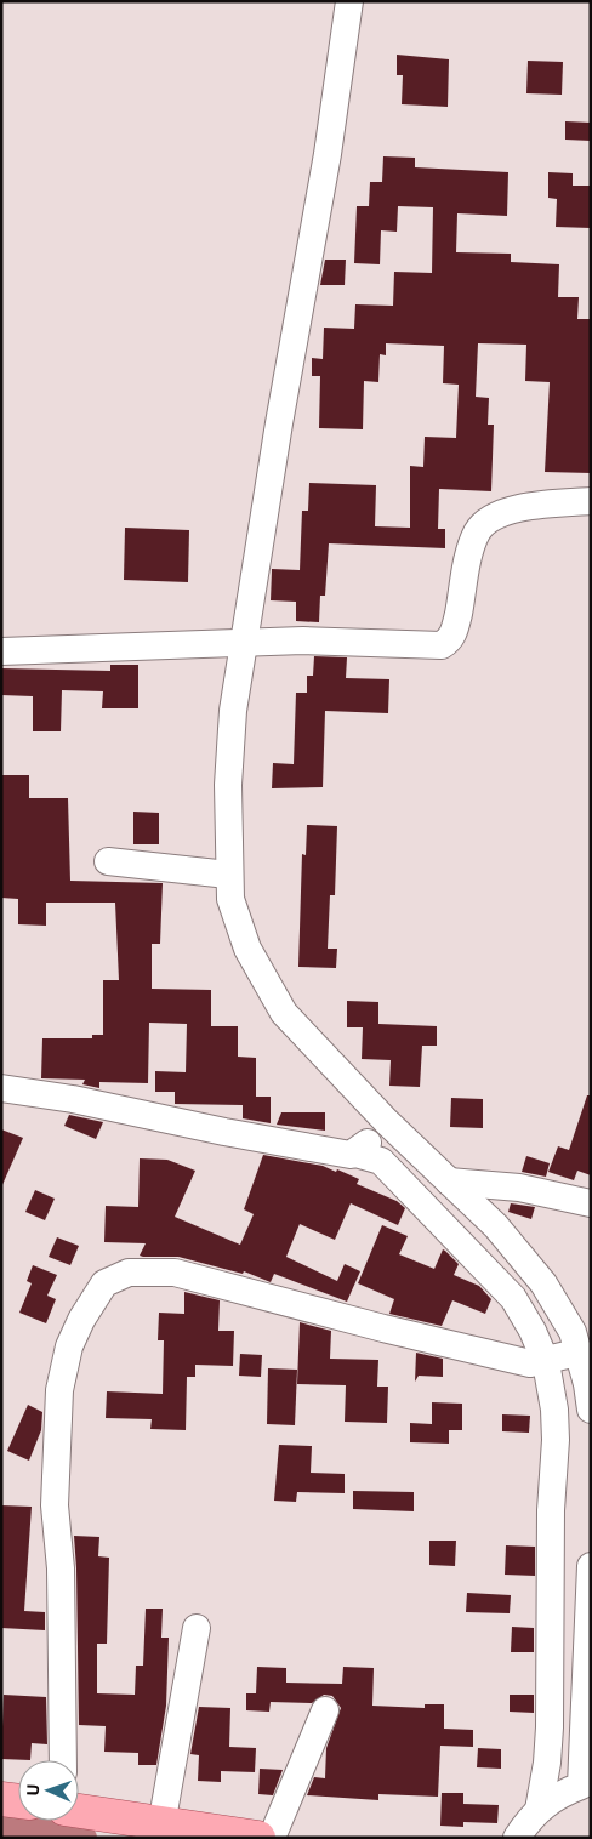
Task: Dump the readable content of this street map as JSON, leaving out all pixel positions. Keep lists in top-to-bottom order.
{
  "north": "left"
}
